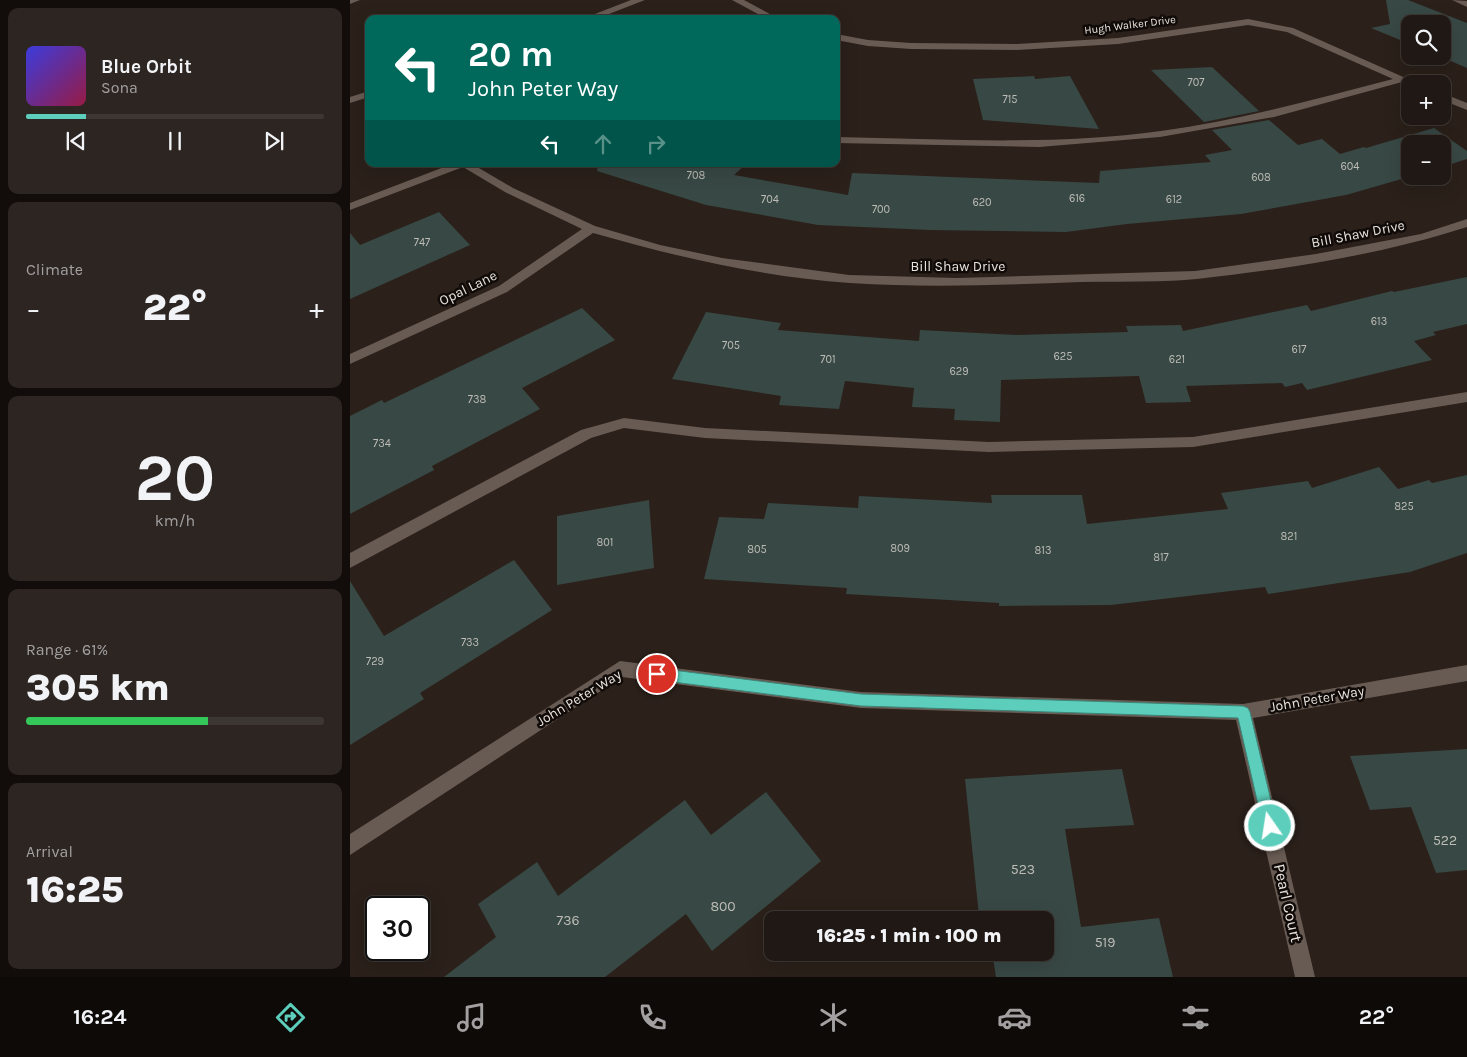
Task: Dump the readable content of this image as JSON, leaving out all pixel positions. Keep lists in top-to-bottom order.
{
  "streets": {
    "street": [
      "Hugh Walker Drive",
      "Bill Shaw Drive",
      "Opal Lane",
      "John Peter Way",
      "Pearl Court"
    ]
  },
  "crossings": [
    ["Bill Shaw Drive", "Opal Lane"],
    ["John Peter Way", "Pearl Court"]
  ],
  "house_numbers": [
    "707",
    "715",
    "604",
    "708",
    "608",
    "616",
    "704",
    "612",
    "620",
    "700",
    "747",
    "613",
    "705",
    "617",
    "625",
    "701",
    "621",
    "629",
    "738",
    "734",
    "825",
    "821",
    "801",
    "809",
    "805",
    "813",
    "817",
    "733",
    "729",
    "522",
    "523",
    "800",
    "736",
    "519"
  ],
  "page": {
    "map_buttons": ["+", "−"],
    "turn": ["20 m", "John Peter Way"],
    "song": ["Blue Orbit", "Sona"],
    "tile": [
      "Climate",
      ["20", "km/h"],
      ["Range · 61%", "305 km"],
      ["Arrival", "16:25"]
    ],
    "heat": ["−", "22°", "+"],
    "limit": "30",
    "trip": "16:25 · 1 min · 100 m",
    "tabs": ["16:24", "22°"]
  }
}
